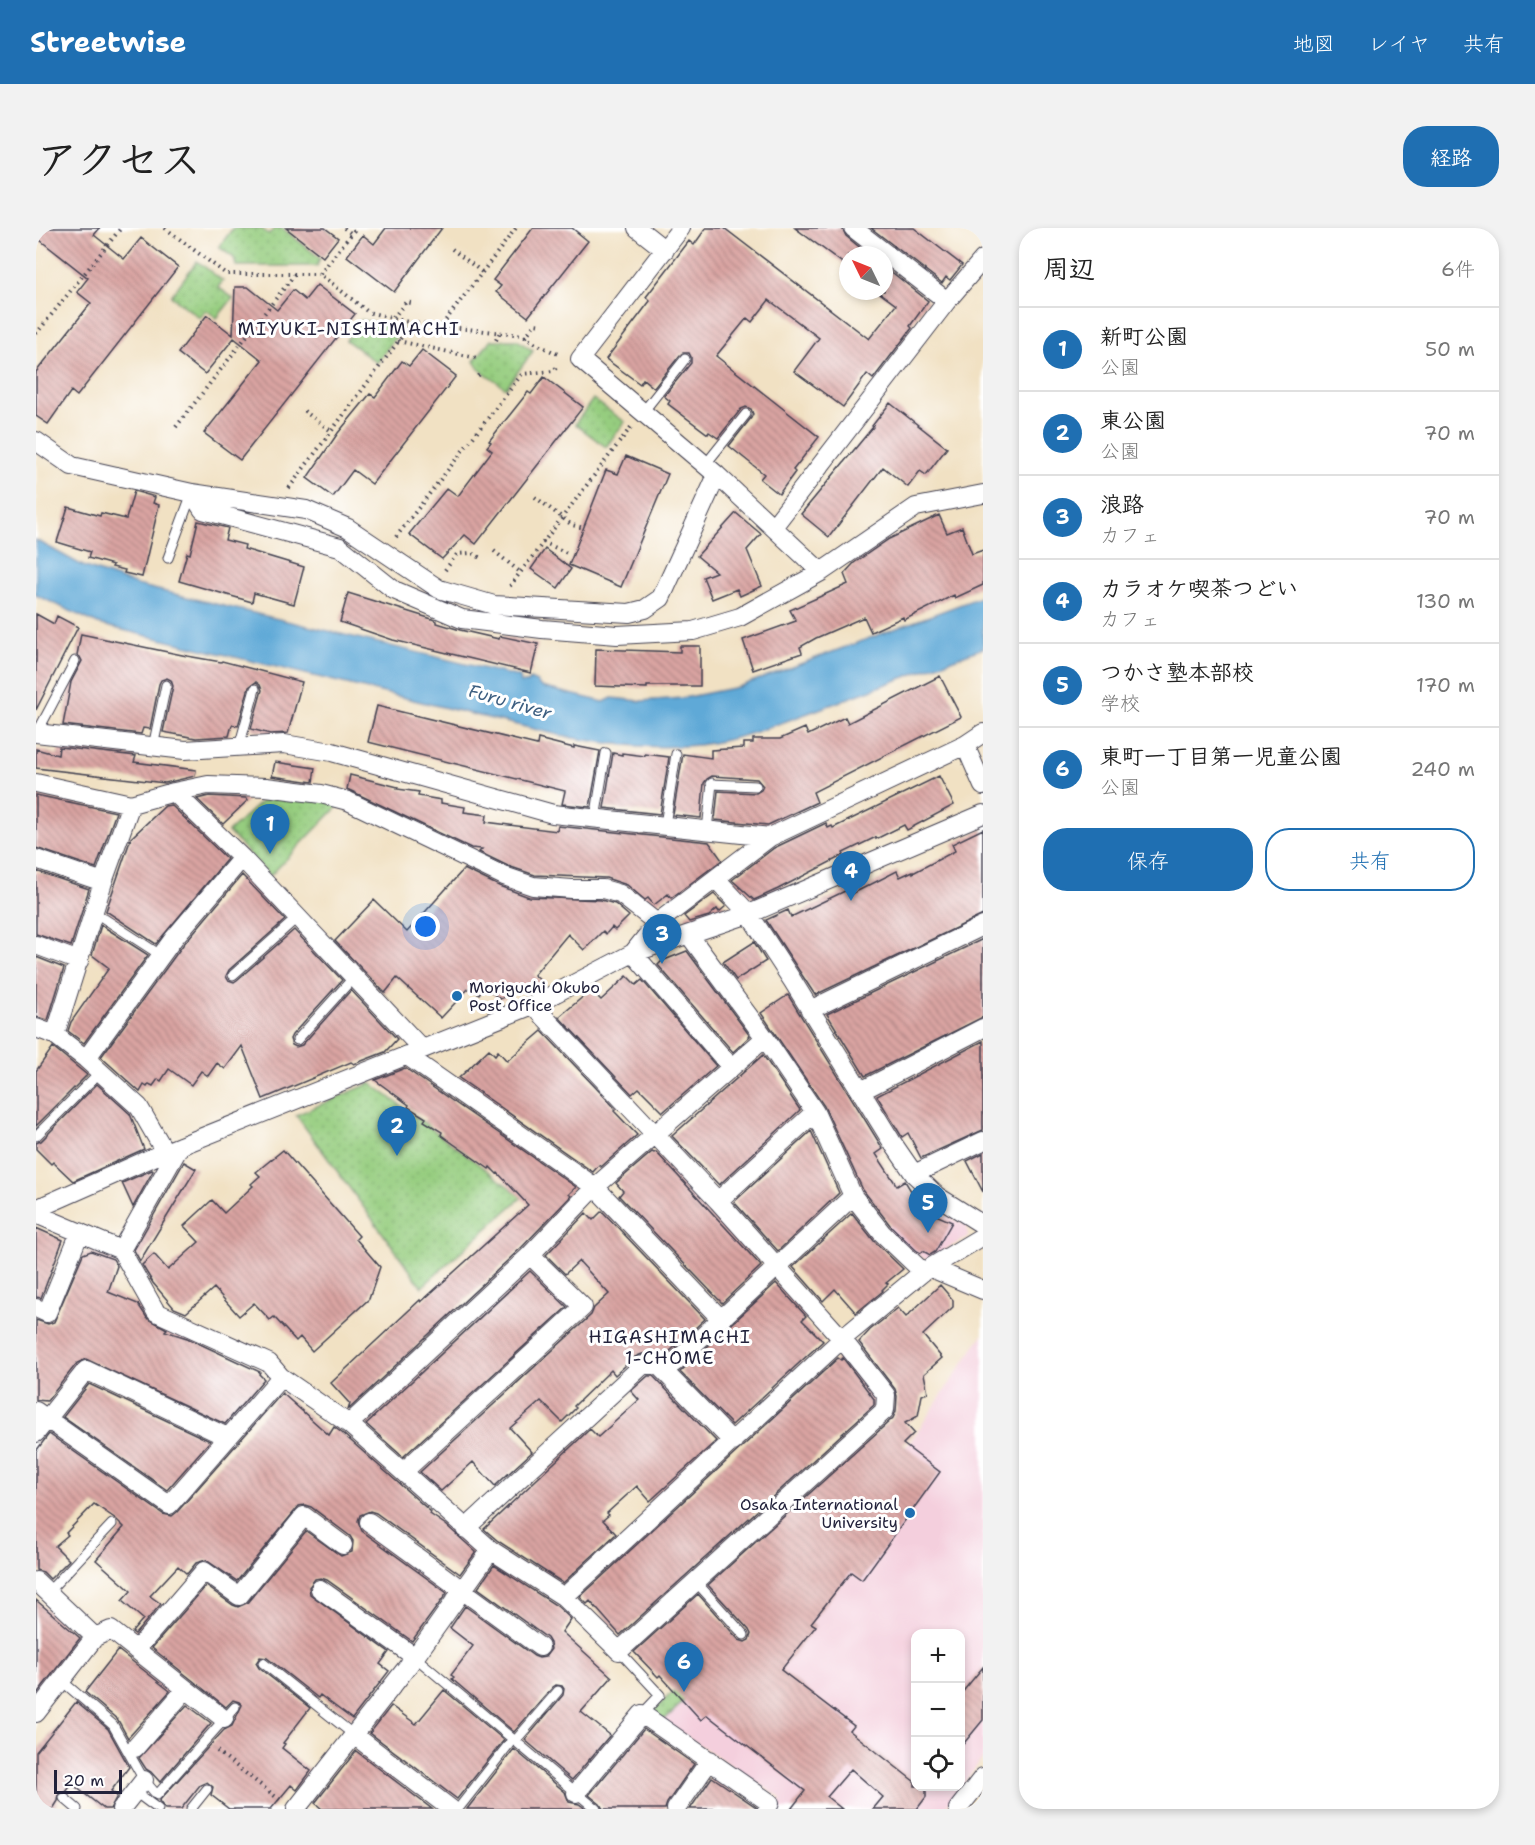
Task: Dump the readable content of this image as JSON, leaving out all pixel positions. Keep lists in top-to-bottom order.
{
  "districts": ["MIYUKI-NISHIMACHI", "HIGASHIMACHI 1-CHOME"],
  "water": ["Furu river"],
  "places": ["Moriguchi Okubo Post Office", "Osaka International University"],
  "scale_bar": "20 m",
  "north": "top left",
  "page": {
    "header": "Streetwise",
    "nav": ["地図", "レイヤ", "共有"],
    "title": "アクセス",
    "buttons": [
      "経路",
      ["保存", "共有"]
    ],
    "heading": ["周辺", "6件"],
    "list": [
      {
        "mark": "1",
        "name": "新町公園",
        "note": "公園",
        "value": "50 m"
      },
      {
        "mark": "2",
        "name": "東公園",
        "note": "公園",
        "value": "70 m"
      },
      {
        "mark": "3",
        "name": "浪路",
        "note": "カフェ",
        "value": "70 m"
      },
      {
        "mark": "4",
        "name": "カラオケ喫茶つどい",
        "note": "カフェ",
        "value": "130 m"
      },
      {
        "mark": "5",
        "name": "つかさ塾本部校",
        "note": "学校",
        "value": "170 m"
      },
      {
        "mark": "6",
        "name": "東町一丁目第一児童公園",
        "note": "公園",
        "value": "240 m"
      }
    ],
    "pins": [
      "1",
      "4",
      "3",
      "2",
      "5",
      "6"
    ],
    "map_buttons": ["+", "−"],
    "scale": "20 m"
  }
}
